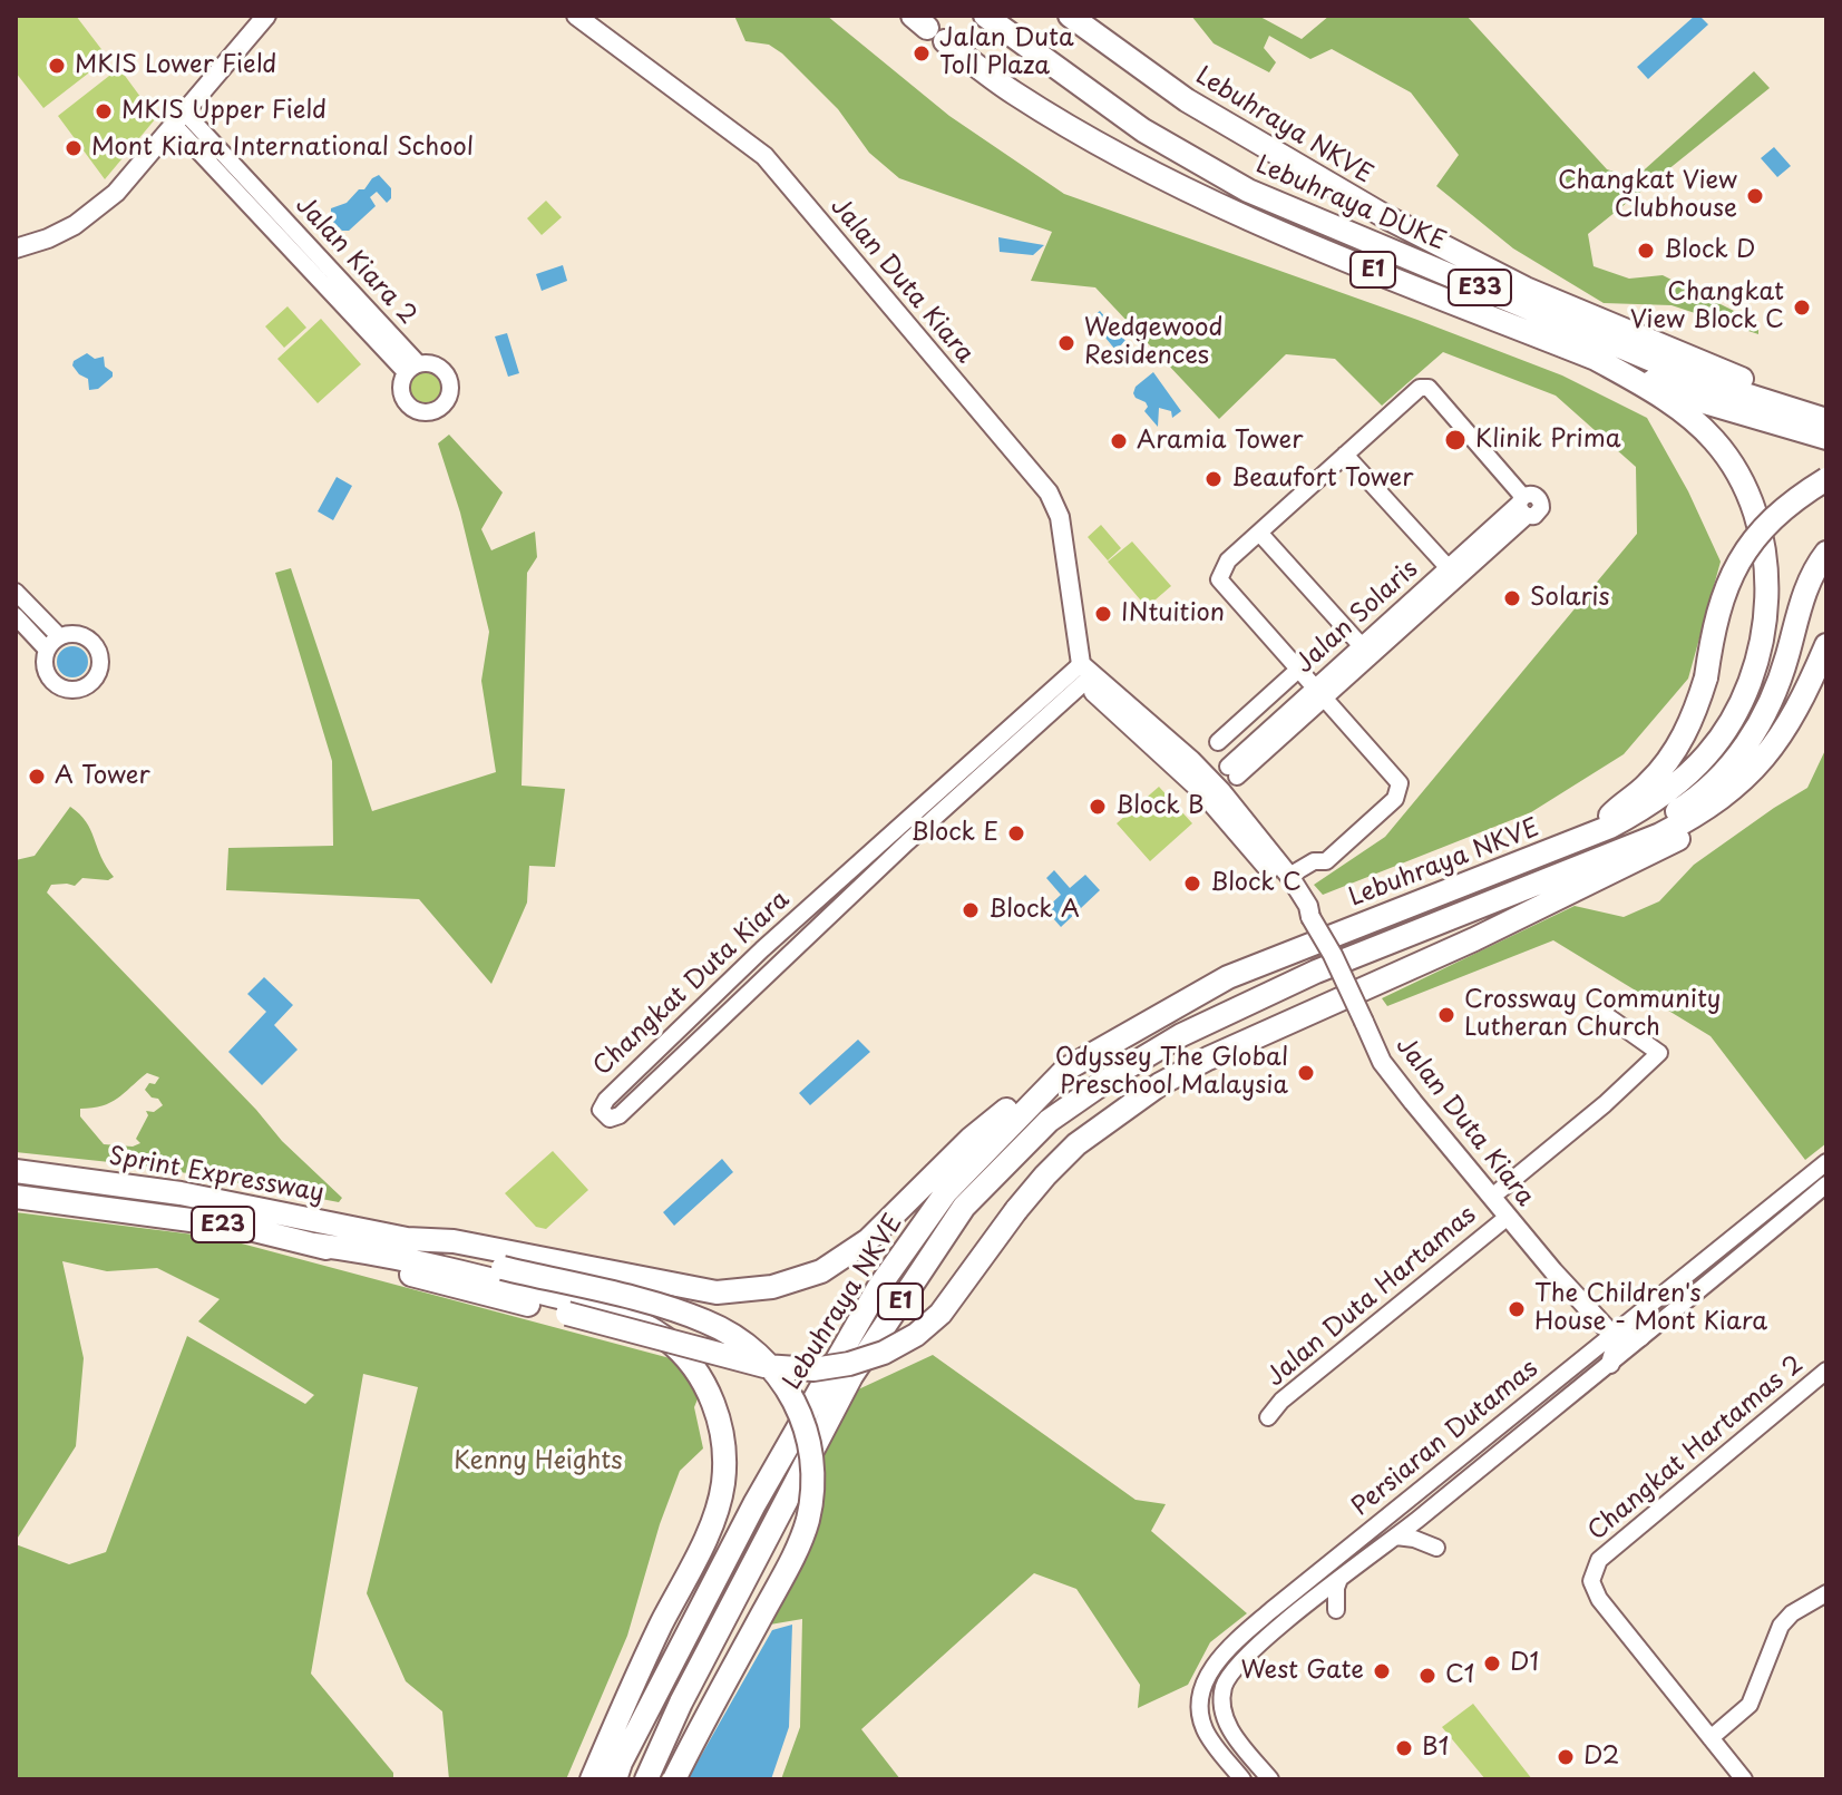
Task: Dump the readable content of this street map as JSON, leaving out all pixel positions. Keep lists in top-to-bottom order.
{
  "streets": {
    "highway": [
      "Lebuhraya NKVE",
      "Lebuhraya DUKE",
      "E1",
      "E33",
      "Sprint Expressway",
      "E23"
    ],
    "main road": ["Jalan Duta Kiara"],
    "street": [
      "Jalan Kiara 2",
      "Jalan Solaris",
      "Changkat Duta Kiara",
      "Jalan Duta Hartamas",
      "Persiaran Dutamas",
      "Changkat Hartamas 2"
    ]
  },
  "crossings": [
    ["Lebuhraya NKVE", "E1"],
    ["Jalan Duta Kiara", "Changkat Duta Kiara"],
    ["Jalan Duta Kiara", "Jalan Duta Hartamas"],
    ["Jalan Duta Kiara", "Persiaran Dutamas"]
  ],
  "parks": ["Kenny Heights"],
  "places": [
    "Jalan Duta Toll Plaza",
    "MKIS Lower Field",
    "MKIS Upper Field",
    "Mont Kiara International School",
    "Changkat View Clubhouse",
    "Block D",
    "Changkat View Block C",
    "Wedgewood Residences",
    "Klinik Prima",
    "Aramia Tower",
    "Beaufort Tower",
    "Solaris",
    "INtuition",
    "A Tower",
    "Block B",
    "Block E",
    "Block C",
    "Block A",
    "Crossway Community Lutheran Church",
    "Odyssey The Global Preschool Malaysia",
    "The Children's House - Mont Kiara",
    "D1",
    "West Gate",
    "C1",
    "B1",
    "D2"
  ]
}
